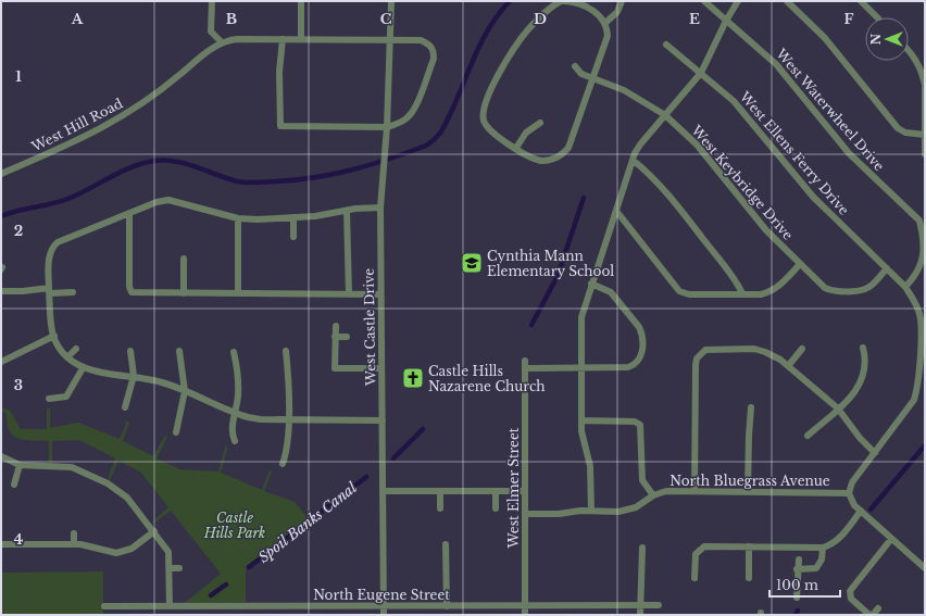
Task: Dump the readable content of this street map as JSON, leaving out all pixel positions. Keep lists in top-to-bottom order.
{
  "streets": {
    "street": [
      "West Waterwheel Drive",
      "West Hill Road",
      "West Ellens Ferry Drive",
      "West Keybridge Drive",
      "West Castle Drive",
      "North Bluegrass Avenue",
      "West Elmer Street",
      "North Eugene Street"
    ]
  },
  "crossings": [
    ["West Waterwheel Drive", "West Ellens Ferry Drive"],
    ["West Hill Road", "West Castle Drive"],
    ["West Ellens Ferry Drive", "West Keybridge Drive"],
    ["West Ellens Ferry Drive", "North Bluegrass Avenue"],
    ["West Castle Drive", "North Eugene Street"],
    ["North Bluegrass Avenue", "West Elmer Street"],
    ["West Elmer Street", "North Eugene Street"]
  ],
  "water": ["Spoil Banks Canal"],
  "parks": ["Castle Hills Park"],
  "places": {
    "school or university": ["Cynthia Mann Elementary School"],
    "church": ["Castle Hills Nazarene Church"]
  },
  "scale_bar": "100 m",
  "north": "left",
  "grid": {
    "columns": [
      "A",
      "B",
      "C",
      "D",
      "E",
      "F"
    ],
    "rows": [
      "1",
      "2",
      "3",
      "4"
    ]
  }
}
